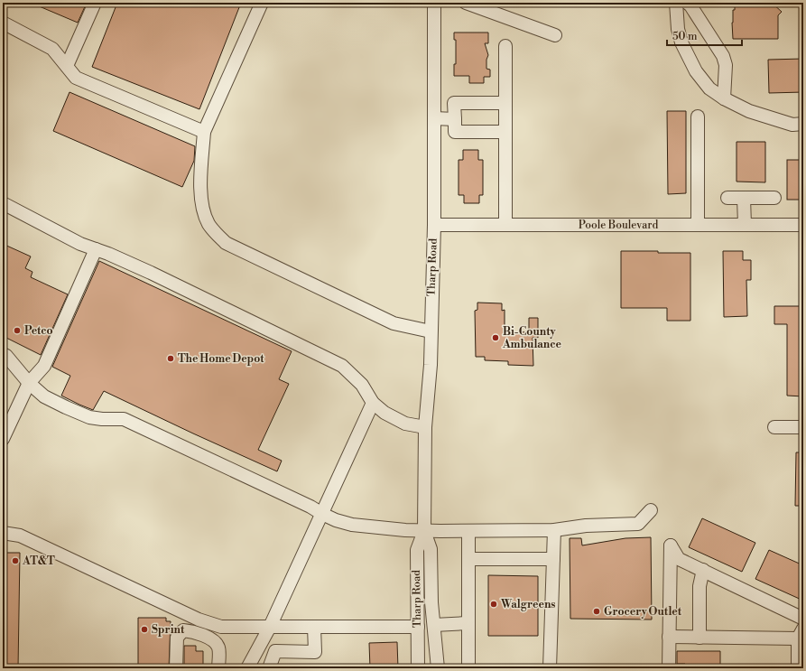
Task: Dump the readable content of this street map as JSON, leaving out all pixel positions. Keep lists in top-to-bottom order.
{
  "streets": {
    "street": ["Poole Boulevard", "Tharp Road"]
  },
  "crossings": [
    ["Poole Boulevard", "Tharp Road"]
  ],
  "places": [
    "Petco",
    "Bi-County Ambulance",
    "The Home Depot",
    "AT&T",
    "Walgreens",
    "Grocery Outlet",
    "Sprint"
  ],
  "scale_bar": "50 m"
}
